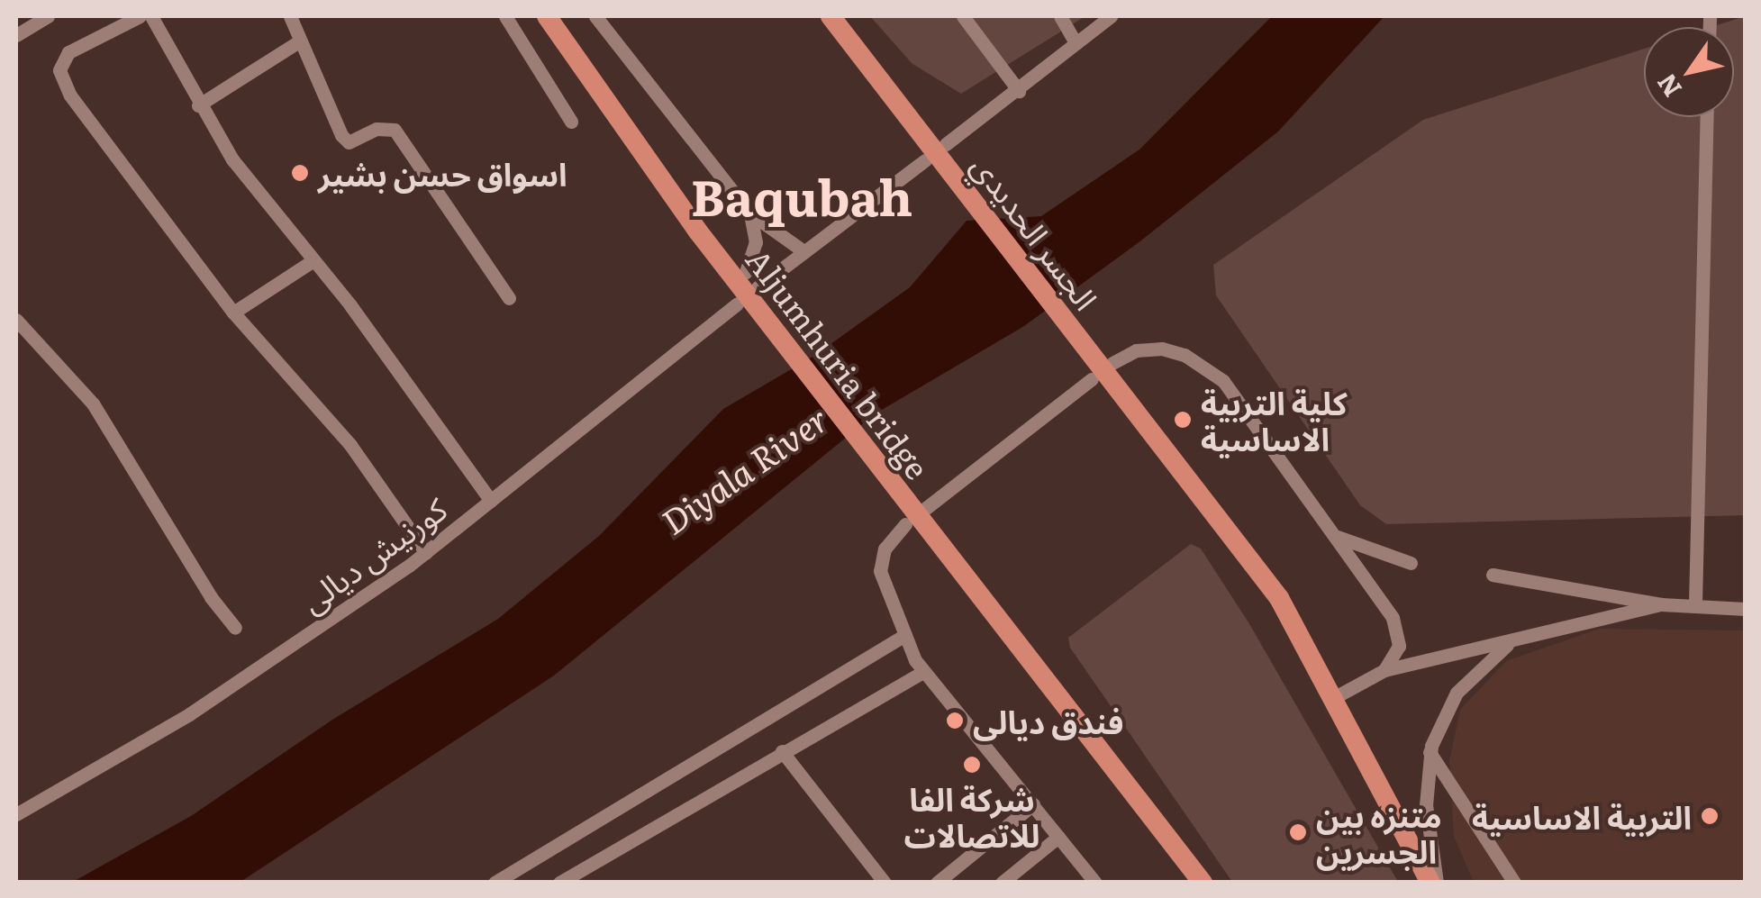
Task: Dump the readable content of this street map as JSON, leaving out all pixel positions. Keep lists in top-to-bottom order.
{
  "streets": {
    "main road": ["الجسر الحديدي", "Aljumhuria bridge"],
    "street": ["كورنيش ديالى"]
  },
  "districts": ["Baqubah"],
  "water": ["Diyala River"],
  "places": [
    "اسواق حسن بشير",
    "كلية التربية الاساسية",
    "فندق ديالى",
    "شركة الفا للاتصالات",
    "التربية الاساسية",
    "متنزه بين الجسرين"
  ],
  "north": "bottom left"
}
